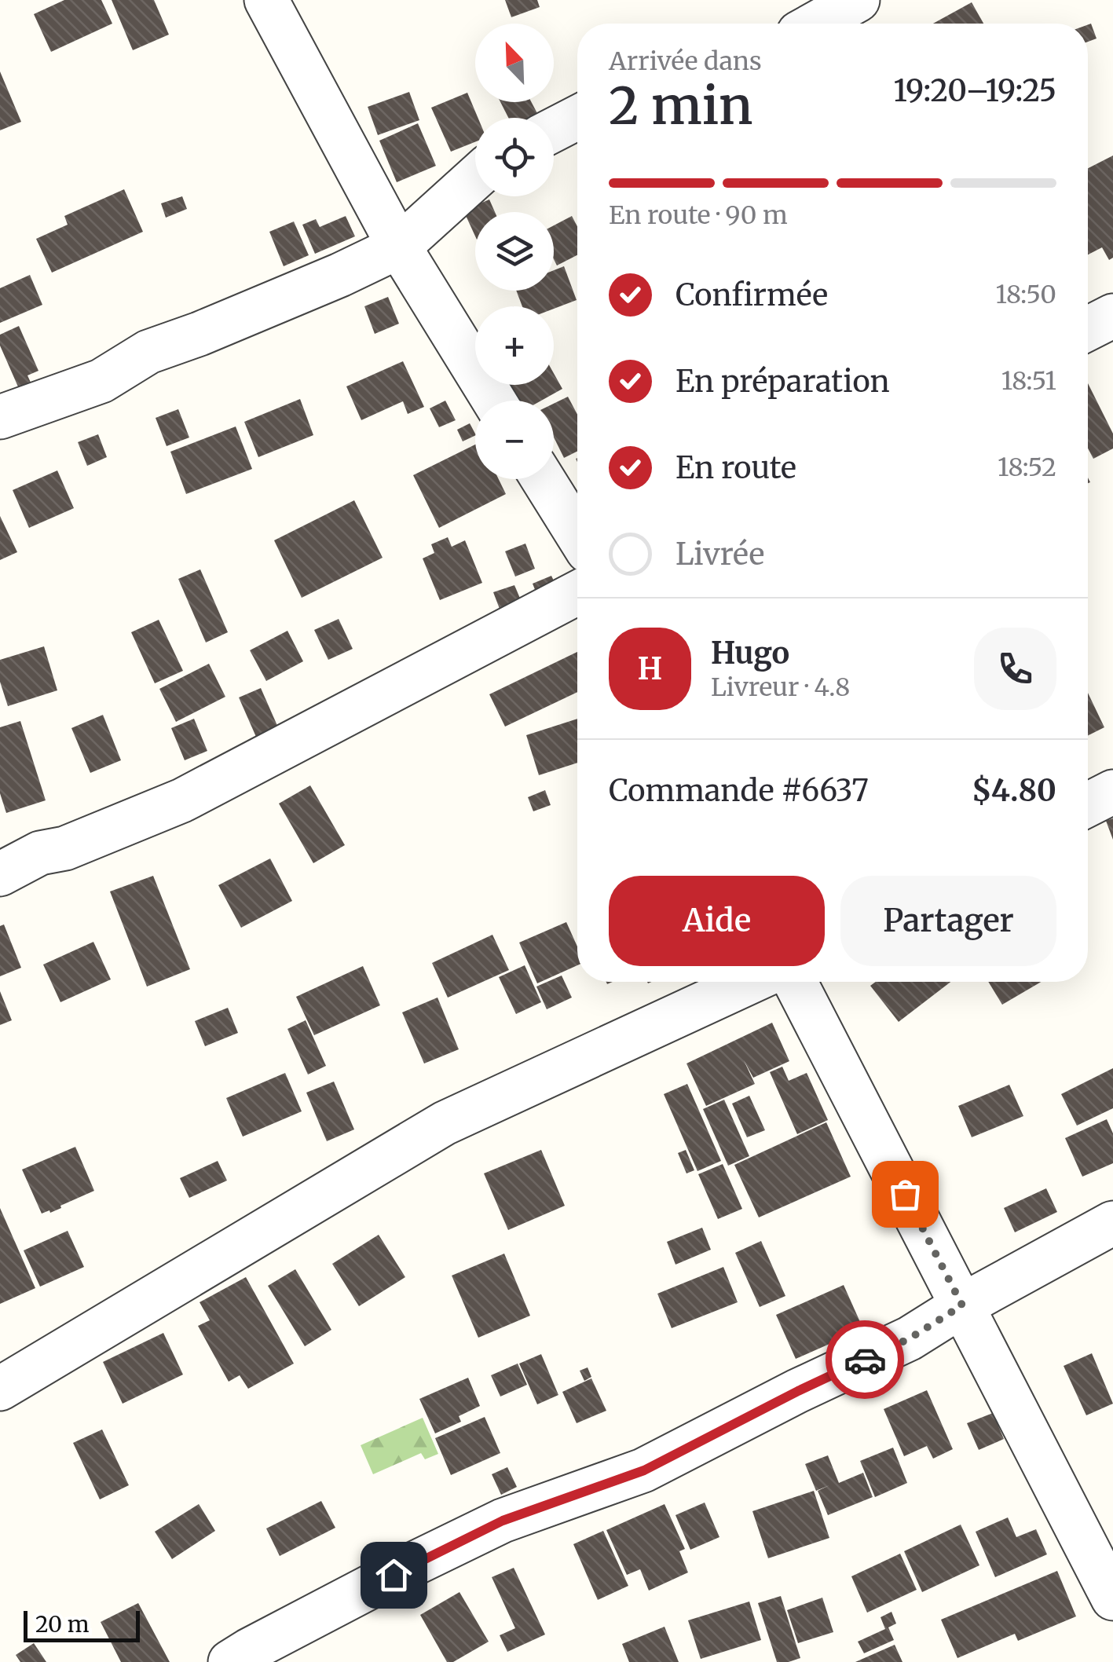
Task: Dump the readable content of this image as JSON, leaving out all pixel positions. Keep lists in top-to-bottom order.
{
  "scale_bar": "20 m",
  "north": "top left",
  "page": {
    "map_buttons": ["+", "−"],
    "heading": ["2 min", "Arrivée dans", "19:20–19:25"],
    "panel": [
      "Hugo",
      "Livreur · 4.8",
      "Commande #6637",
      "$4.80"
    ],
    "bar": "En route · 90 m",
    "list": [
      ["Confirmée", "18:50"],
      ["En préparation", "18:51"],
      ["En route", "18:52"],
      "Livrée"
    ],
    "round": "H",
    "buttons": ["Aide", "Partager"],
    "scale": "20 m"
  }
}
